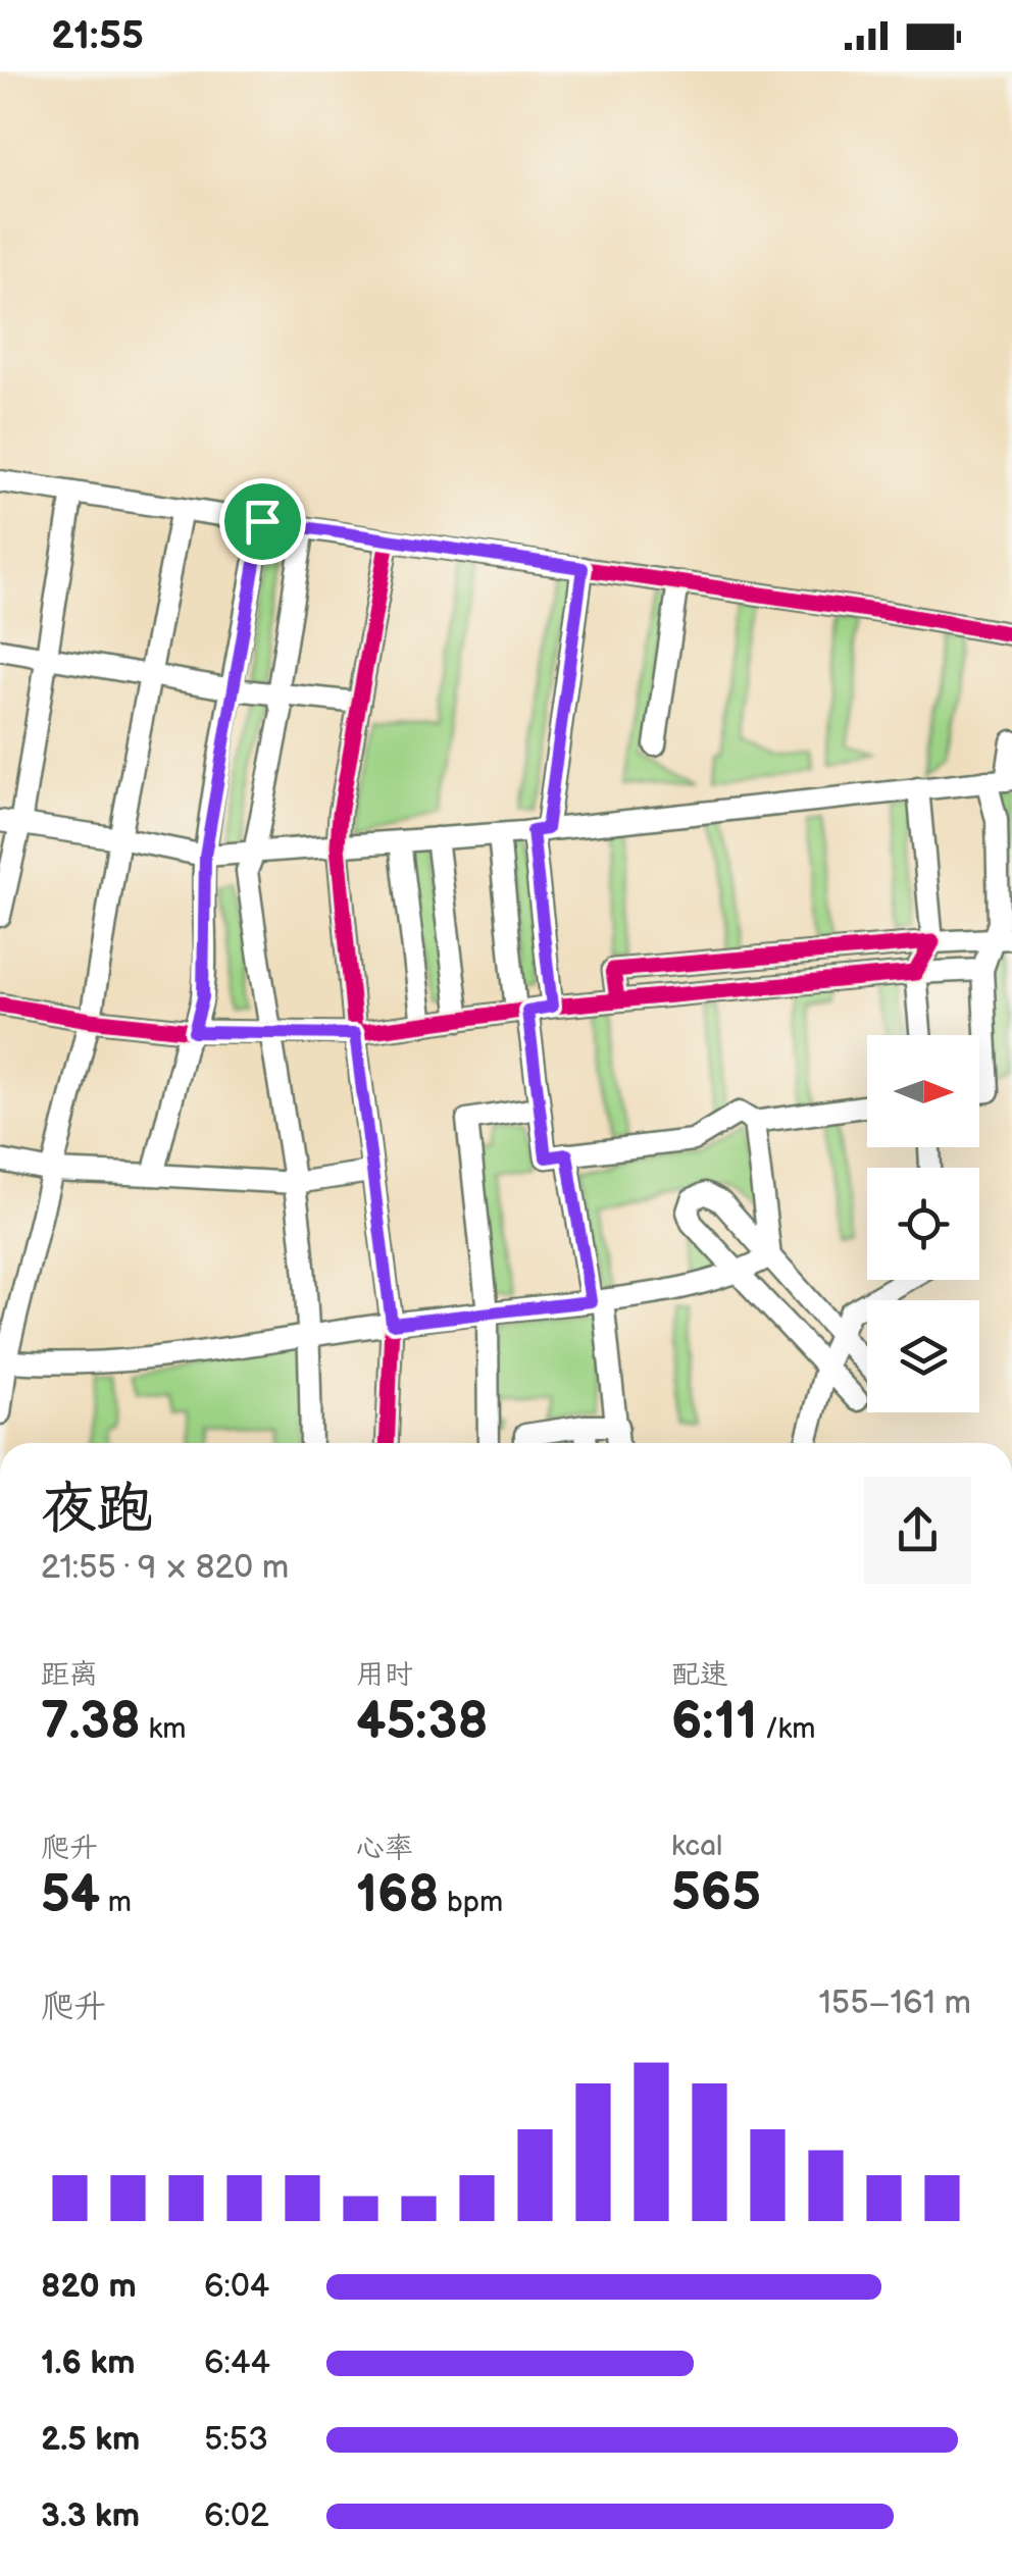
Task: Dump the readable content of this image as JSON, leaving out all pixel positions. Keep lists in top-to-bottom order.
{
  "north": "right",
  "page": {
    "status": "21:55",
    "heading": ["夜跑", "21:55 · 9 × 820 m"],
    "stats": [
      ["距离", "7.38 km"],
      ["用时", "45:38"],
      ["配速", "6:11 /km"],
      ["爬升", "54 m"],
      ["心率", "168 bpm"],
      ["kcal", "565"]
    ],
    "chart": ["爬升", "155–161 m"],
    "list": [
      {
        "name": "820 m",
        "note": "6:04"
      },
      {
        "name": "1.6 km",
        "note": "6:44"
      },
      {
        "name": "2.5 km",
        "note": "5:53"
      },
      {
        "name": "3.3 km",
        "note": "6:02"
      }
    ]
  }
}
